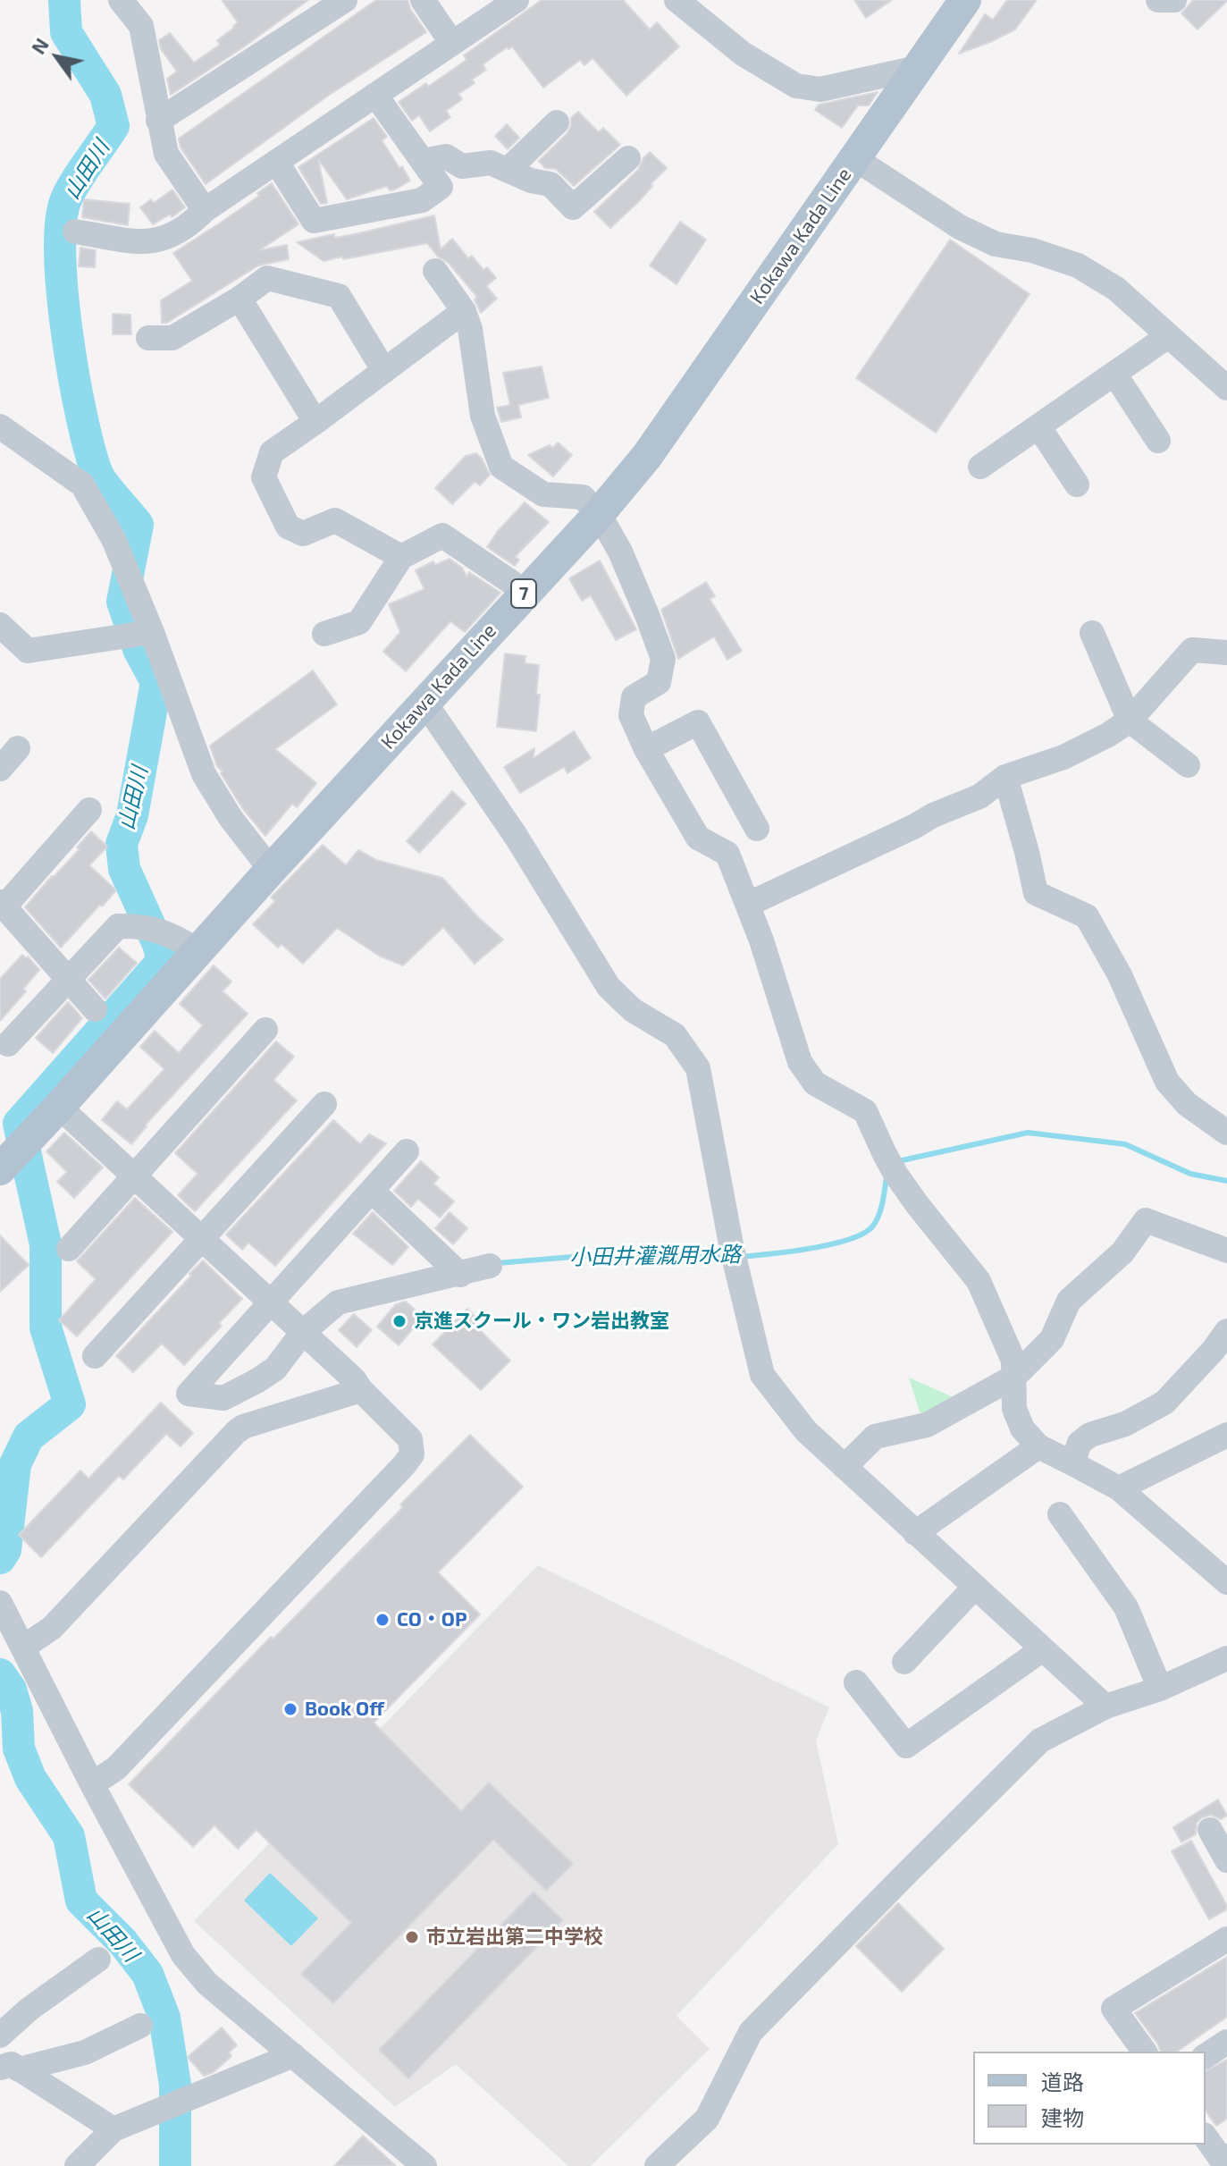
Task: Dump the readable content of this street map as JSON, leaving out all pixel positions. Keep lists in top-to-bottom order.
{
  "streets": {
    "main road": ["Kokawa Kada Line", "7"]
  },
  "water": ["山田川", "小田井灌漑用水路"],
  "places": [
    "京進スクール・ワン岩出教室",
    "CO・OP",
    "Book Off",
    "市立岩出第二中学校"
  ],
  "legend": ["道路", "建物"],
  "north": "top left"
}
